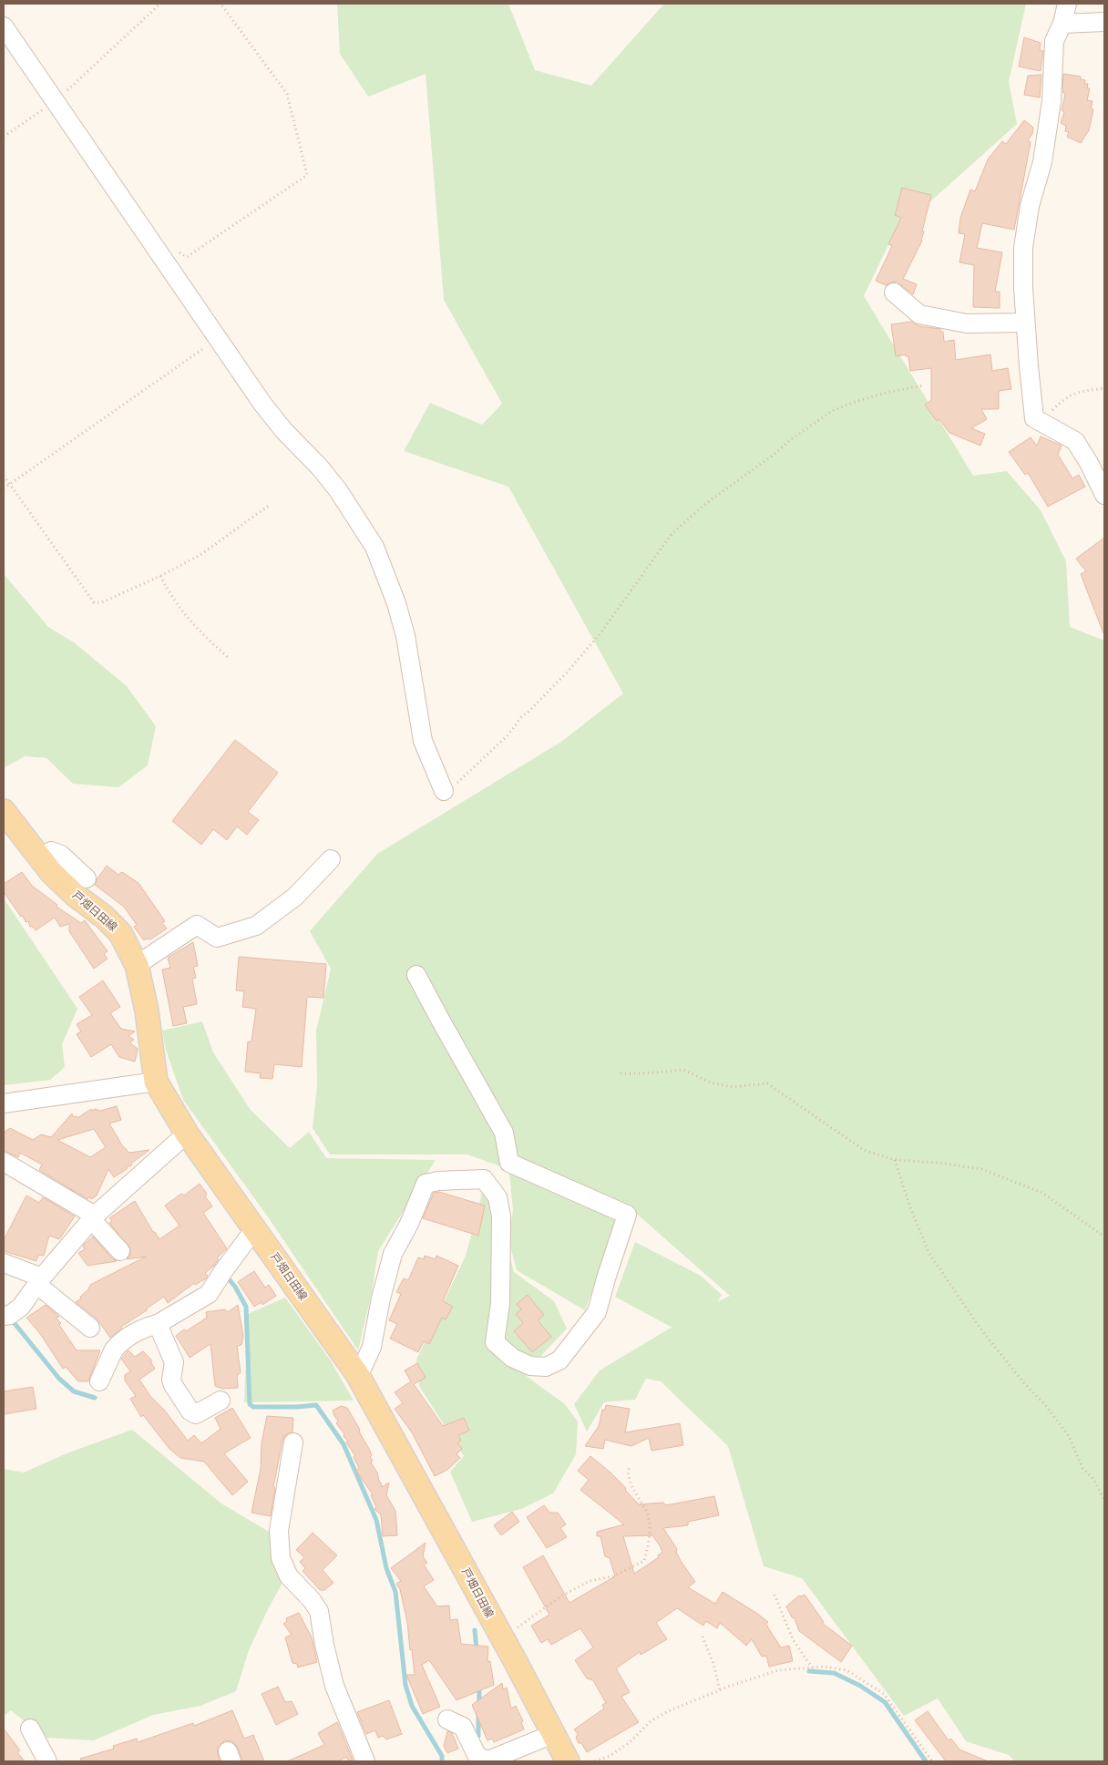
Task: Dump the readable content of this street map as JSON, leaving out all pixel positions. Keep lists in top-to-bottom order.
{
  "streets": {
    "main road": ["戸畑日田線"]
  }
}
